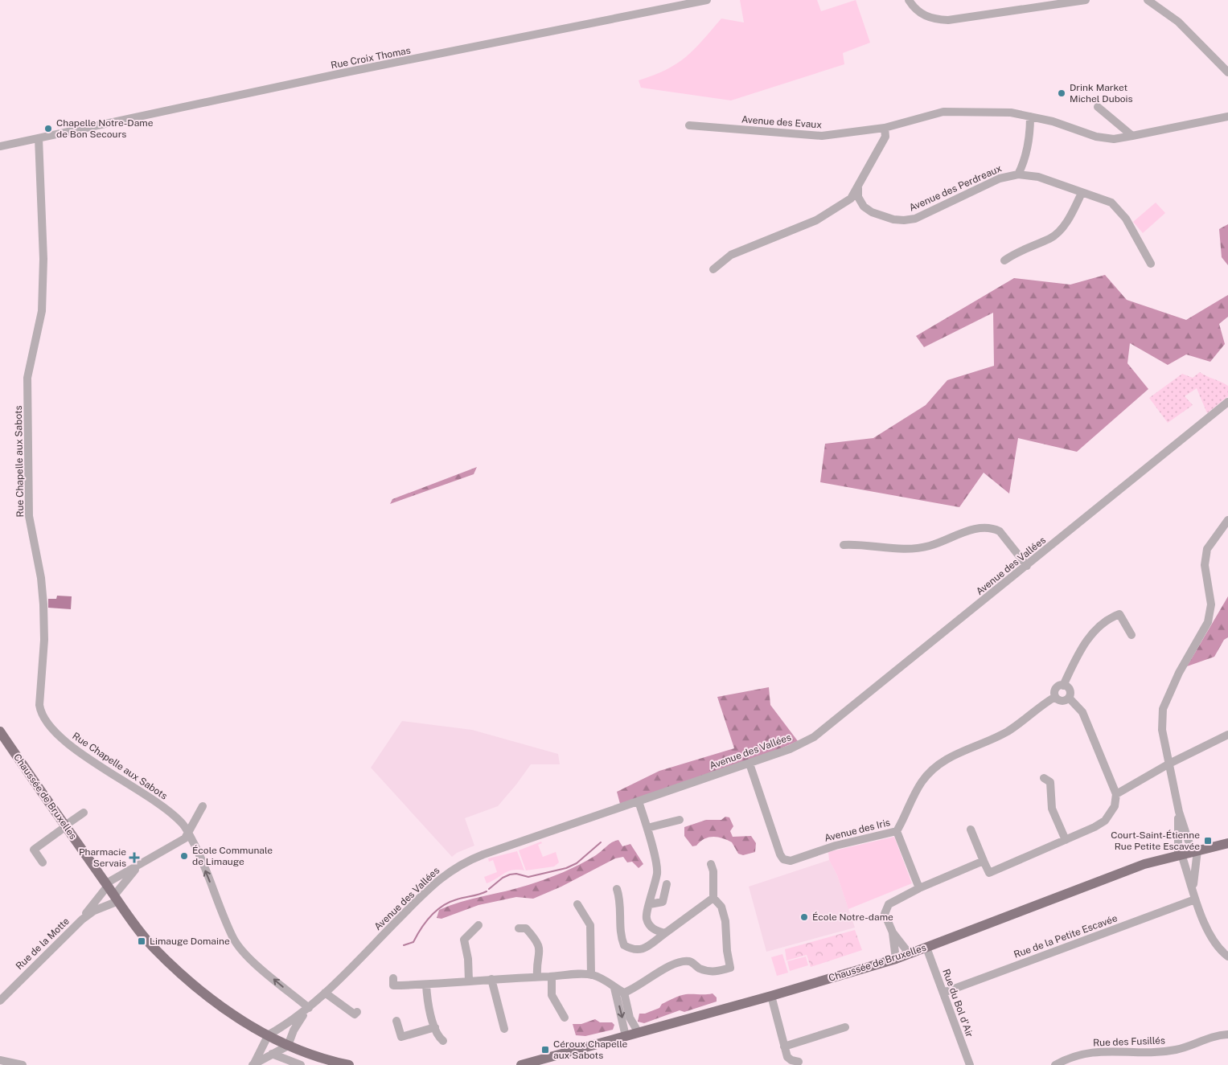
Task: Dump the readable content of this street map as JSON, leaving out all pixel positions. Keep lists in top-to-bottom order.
{
  "streets": {
    "main road": ["Chaussée de Bruxelles"],
    "street": [
      "Rue Croix Thomas",
      "Avenue des Evaux",
      "Avenue des Perdreaux",
      "Rue Chapelle aux Sabots",
      "Avenue des Vallées",
      "Avenue des Iris",
      "Rue de la Petite Escavée",
      "Rue de la Motte",
      "Rue du Bol d'Air",
      "Rue des Fusillés"
    ]
  },
  "crossings": [
    ["Rue Croix Thomas", "Rue Chapelle aux Sabots"],
    ["Avenue des Evaux", "Avenue des Perdreaux"],
    ["Rue Chapelle aux Sabots", "Avenue des Vallées"],
    ["Avenue des Vallées", "Chaussée de Bruxelles"],
    ["Avenue des Vallées", "Avenue des Iris"],
    ["Chaussée de Bruxelles", "Rue de la Motte"],
    ["Chaussée de Bruxelles", "Rue du Bol d'Air"],
    ["Rue de la Petite Escavée", "Rue du Bol d'Air"]
  ],
  "places": {
    "other": [
      "Drink Market Michel Dubois",
      "Chapelle Notre-Dame de Bon Secours",
      "École Communale de Limauge",
      "École Notre-dame"
    ],
    "transit": ["Court-Saint-Étienne Rue Petite Escavée", "Limauge Domaine", "Céroux Chapelle aux Sabots"],
    "health": ["Pharmacie Servais"]
  }
}
